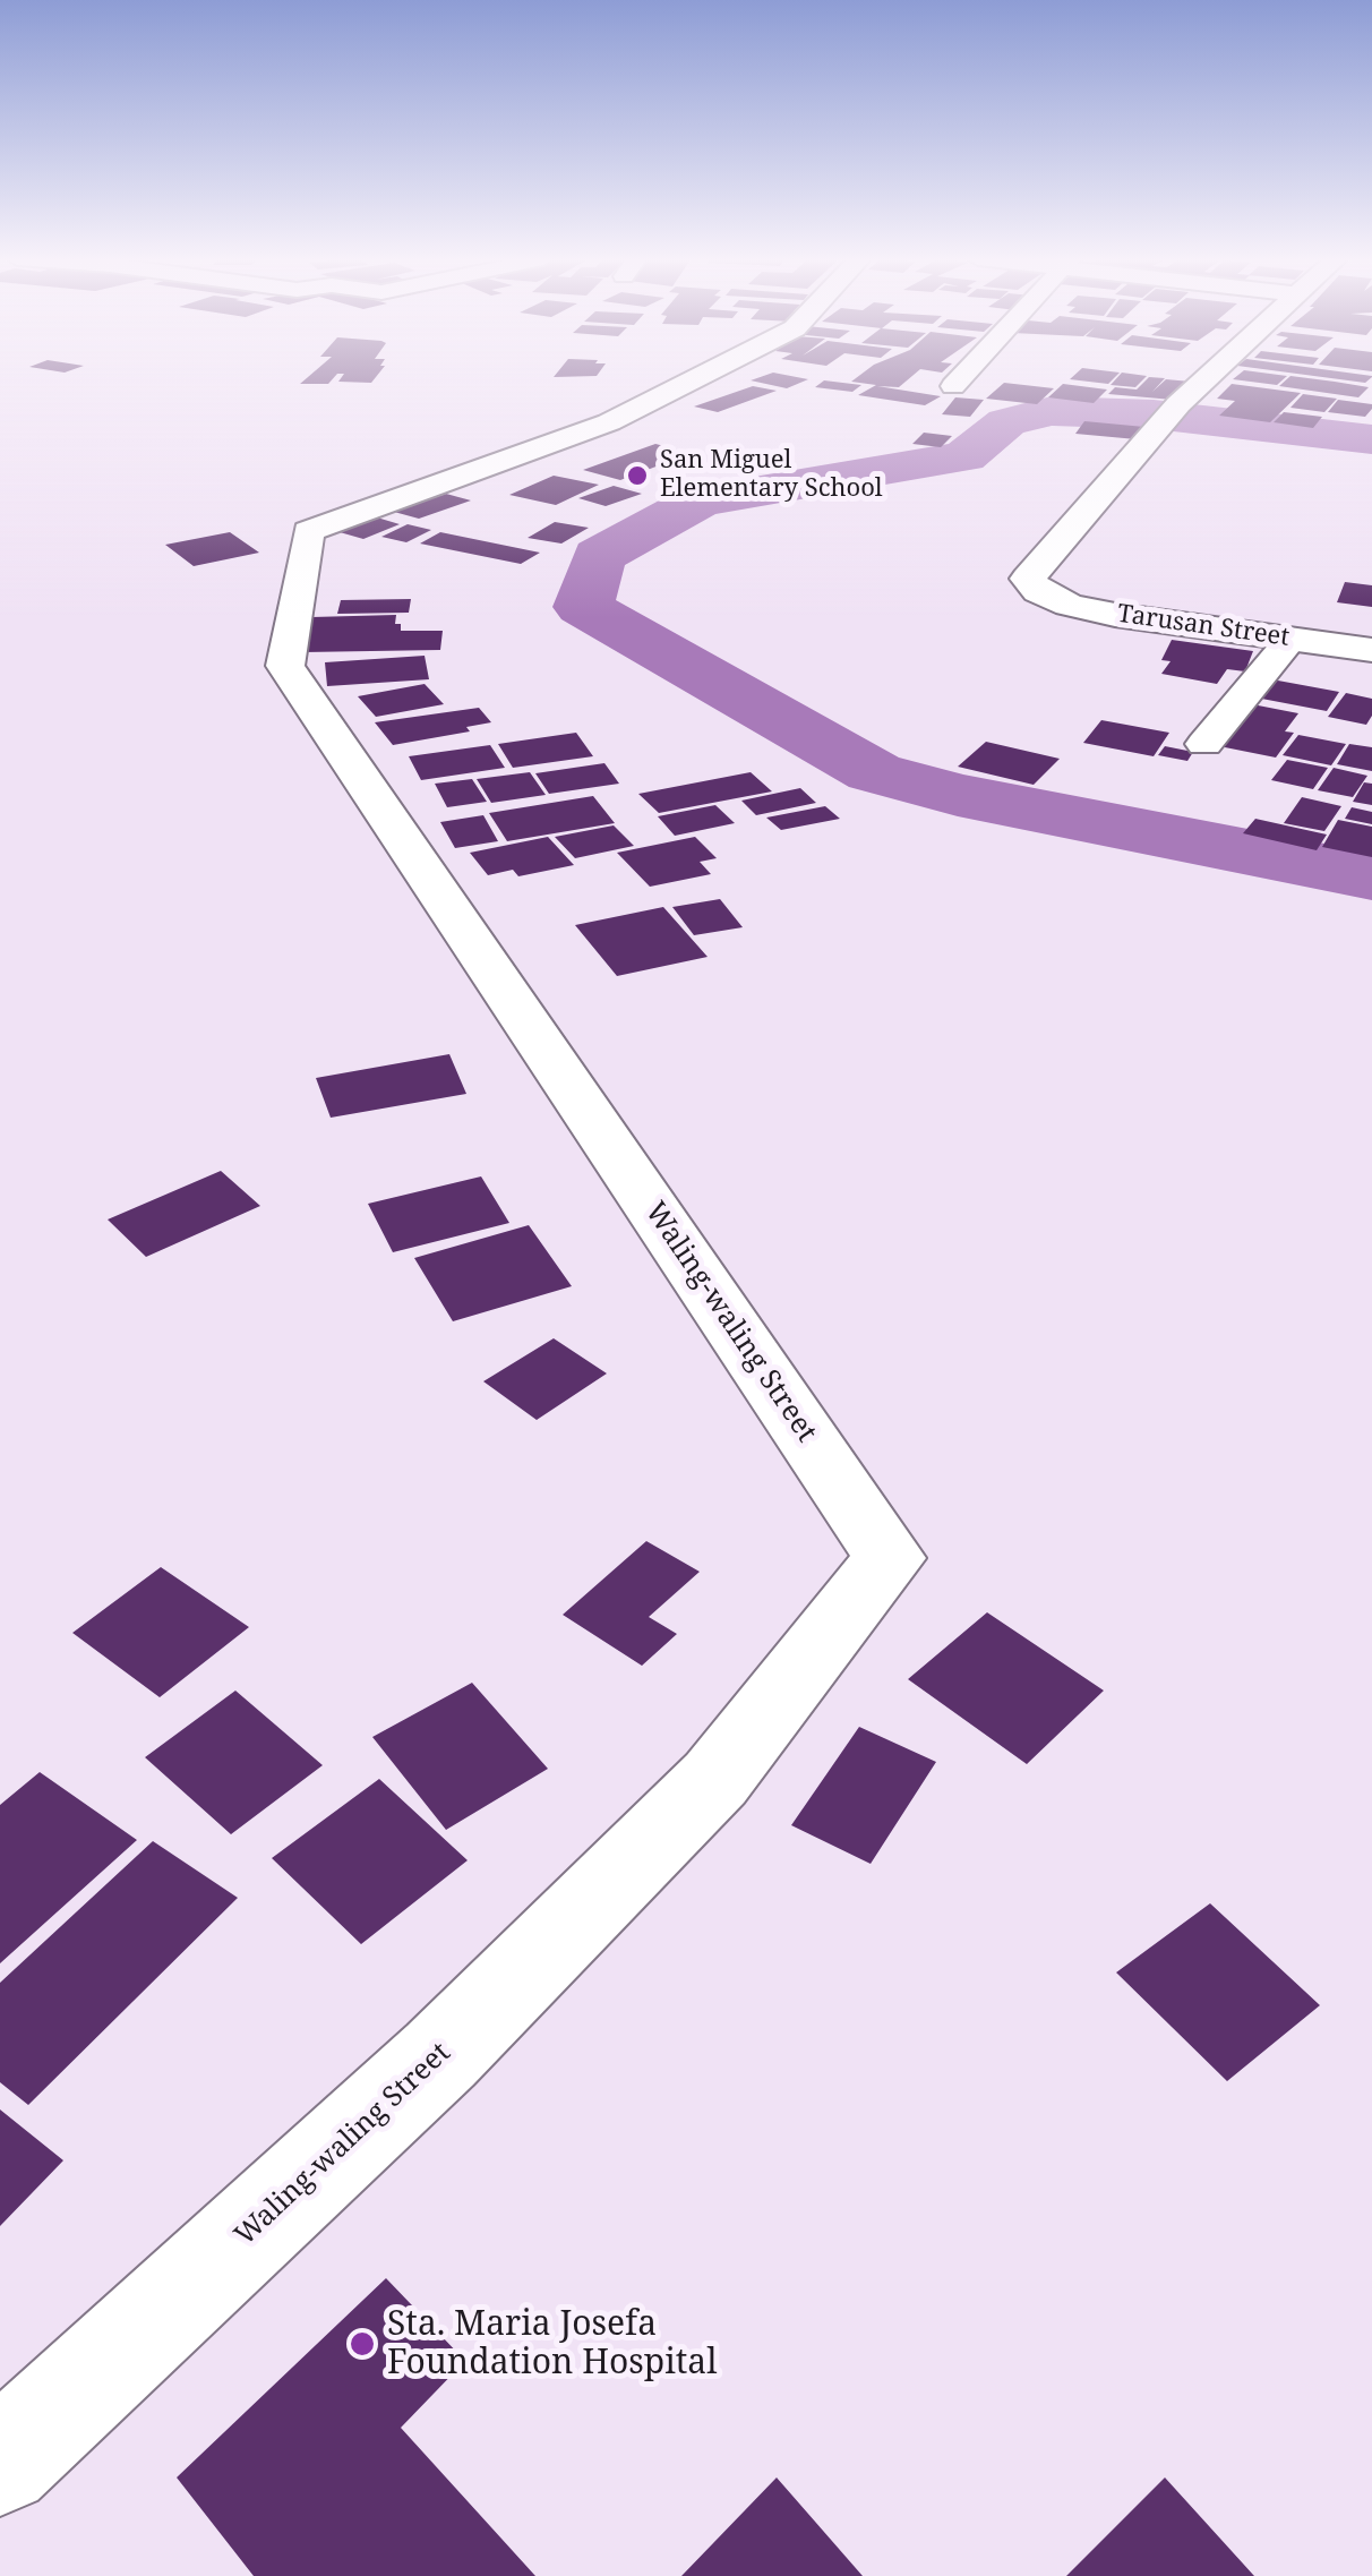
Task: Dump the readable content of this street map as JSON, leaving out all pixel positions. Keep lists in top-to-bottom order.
{
  "streets": {
    "street": ["Tarusan Street", "Waling-waling Street"]
  },
  "places": ["San Miguel Elementary School", "Sta. Maria Josefa Foundation Hospital"]
}
